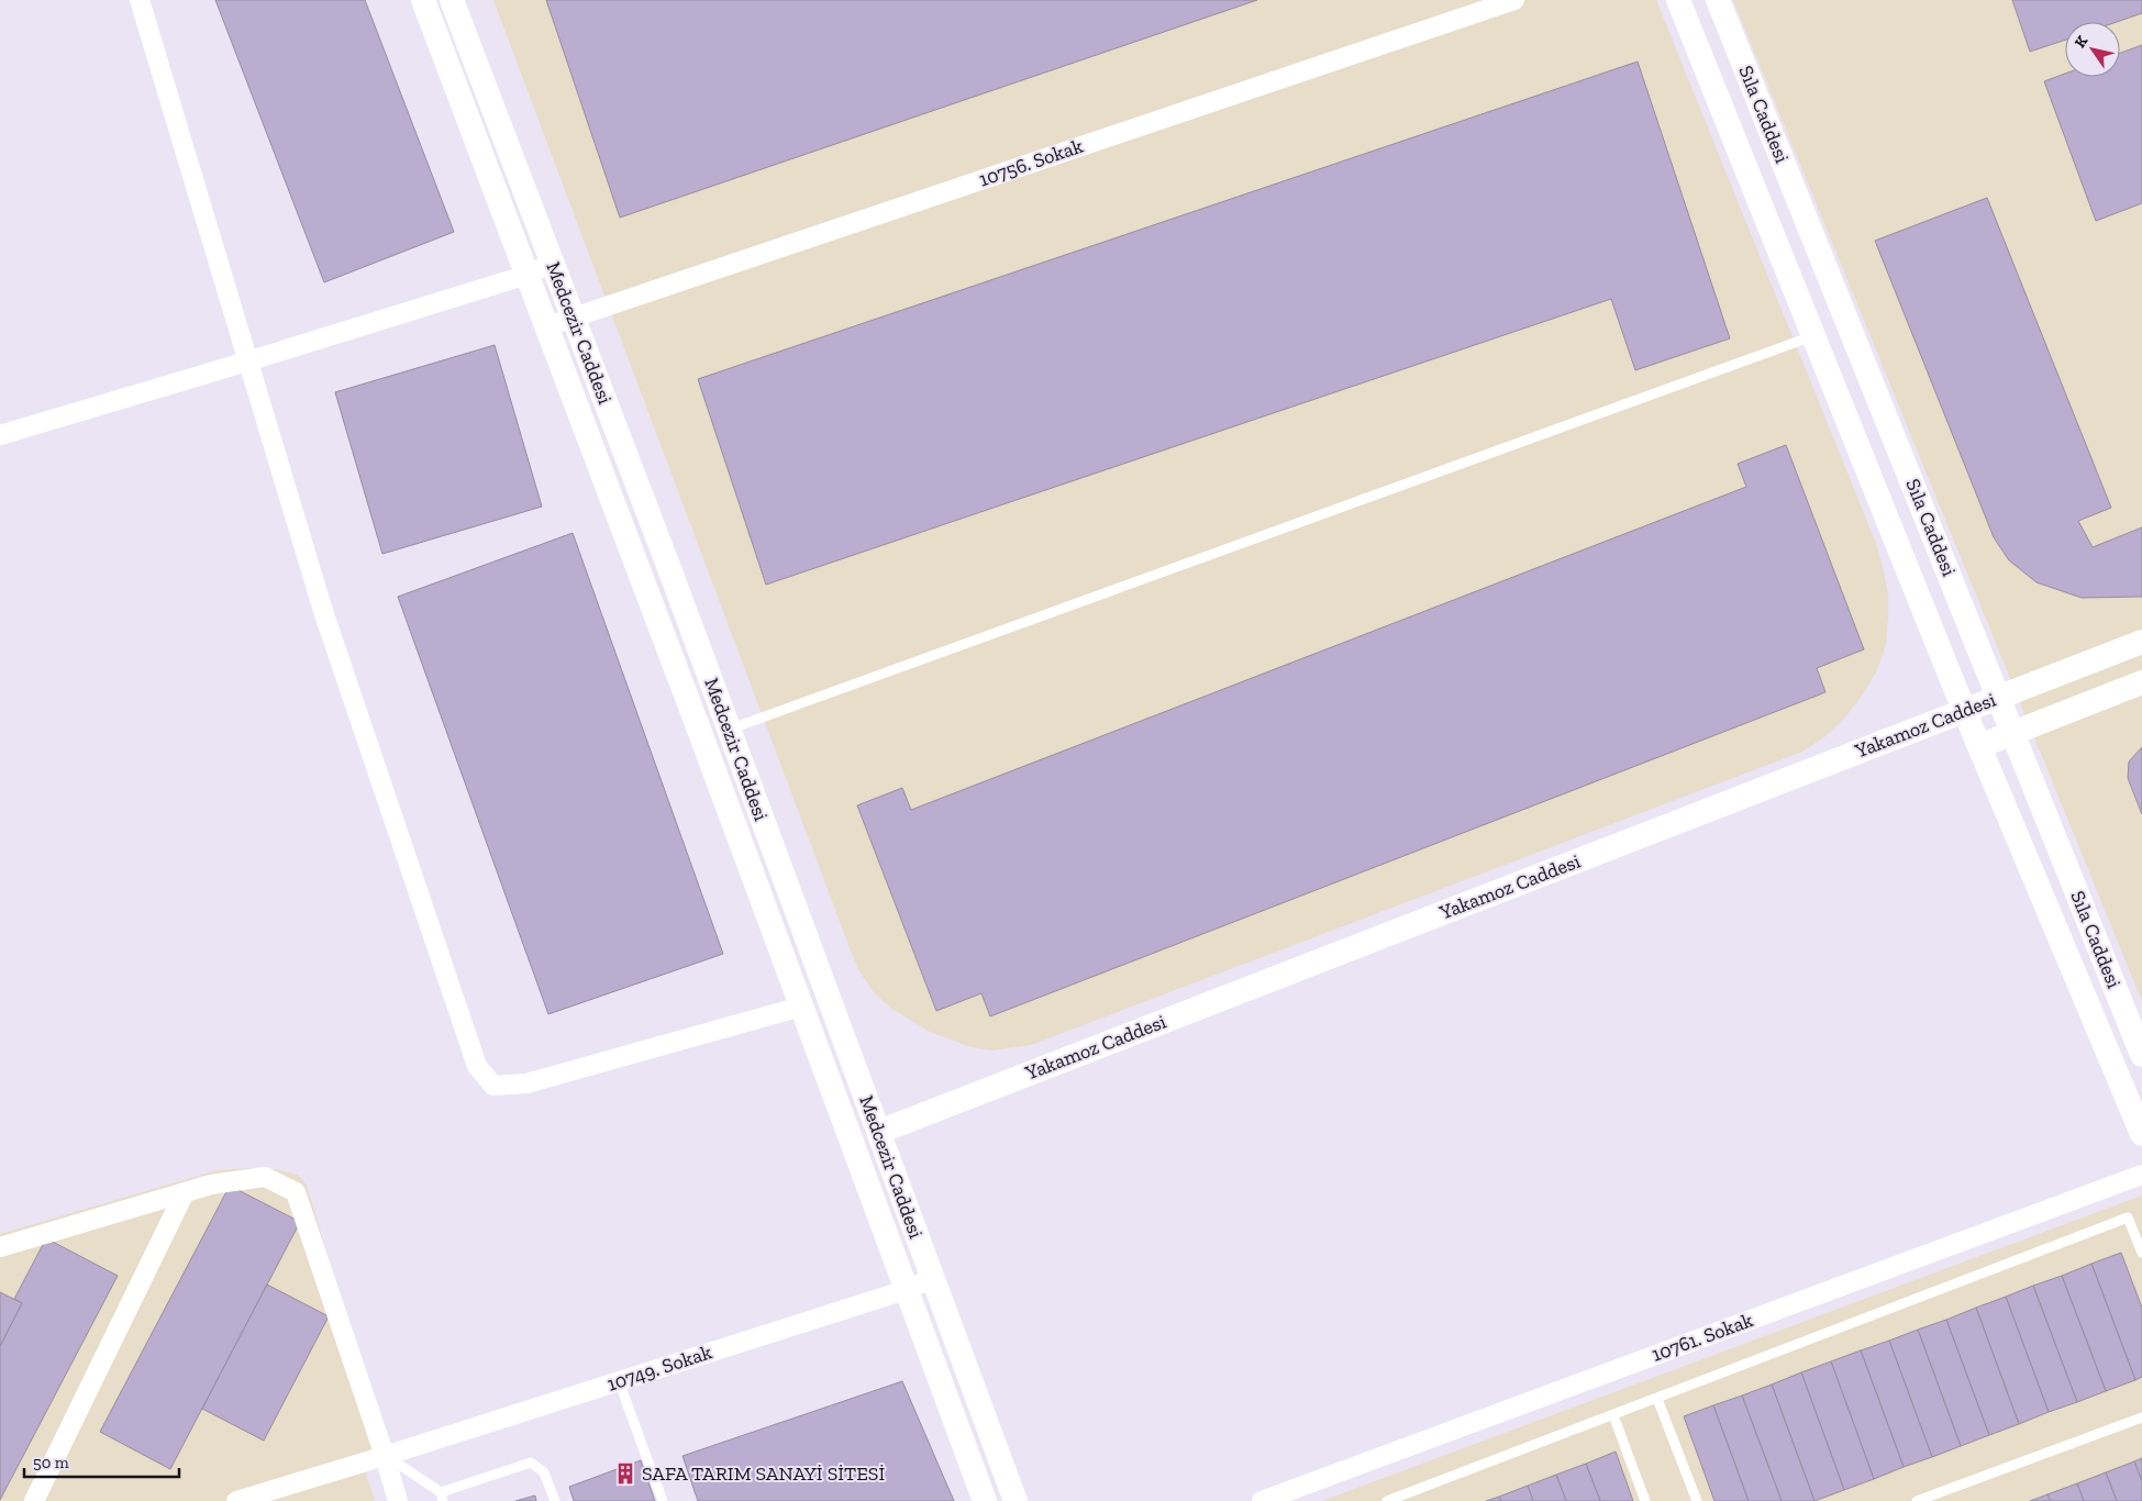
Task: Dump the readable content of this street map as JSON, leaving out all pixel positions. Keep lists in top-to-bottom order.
{
  "streets": {
    "street": [
      "Sıla Caddesi",
      "10756. Sokak",
      "Medcezir Caddesi",
      "Yakamoz Caddesi",
      "10761. Sokak",
      "10749. Sokak"
    ]
  },
  "crossings": [
    ["Sıla Caddesi", "Yakamoz Caddesi"],
    ["10756. Sokak", "Medcezir Caddesi"],
    ["Medcezir Caddesi", "Yakamoz Caddesi"],
    ["Medcezir Caddesi", "10749. Sokak"]
  ],
  "places": {
    "building": ["SAFA TARIM SANAYİ SİTESİ"]
  },
  "scale_bar": "50 m",
  "north": "top left"
}
